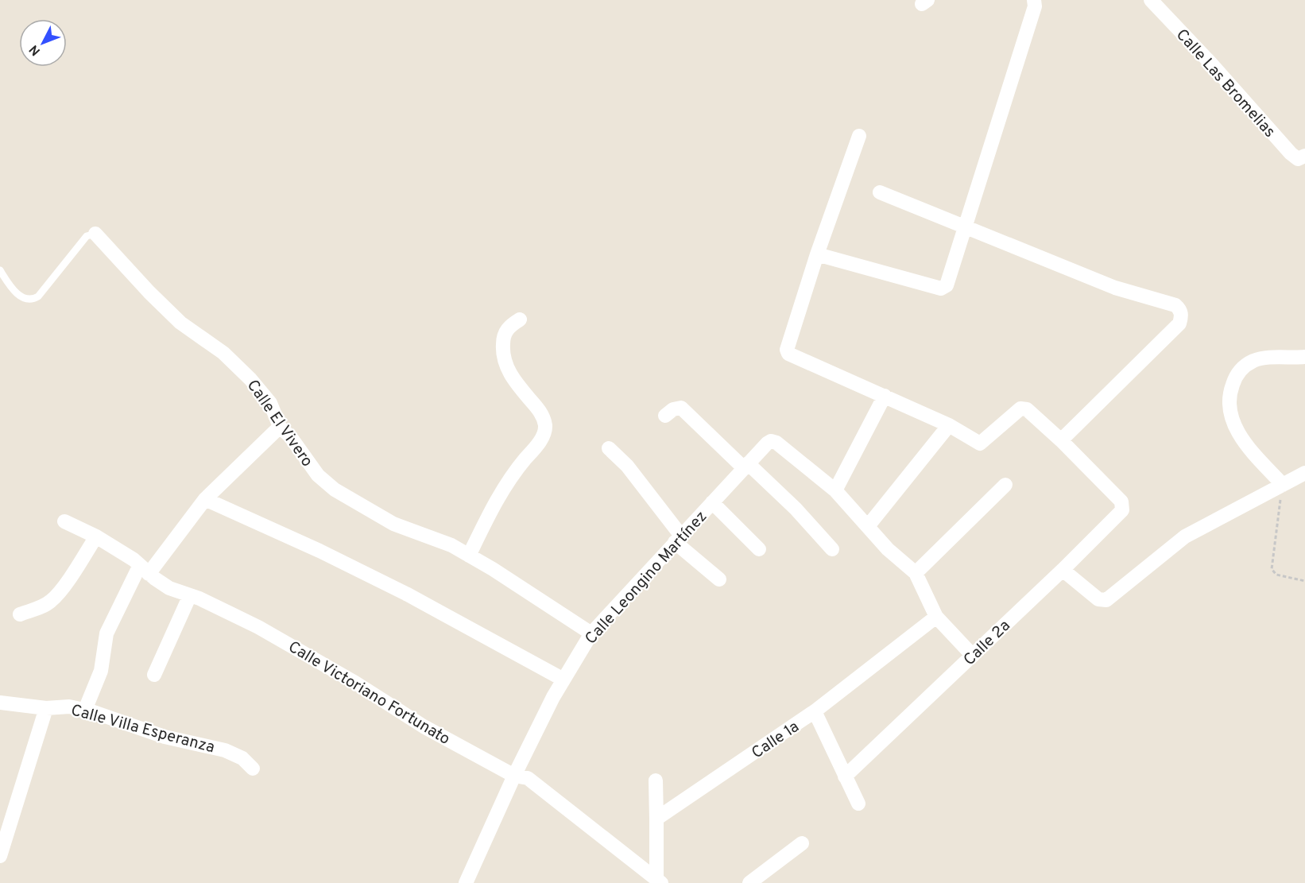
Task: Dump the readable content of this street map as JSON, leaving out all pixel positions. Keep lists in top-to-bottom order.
{
  "streets": {
    "street": [
      "Calle Las Bromelias",
      "Calle El Vivero",
      "Calle Leongino Martínez",
      "Calle 2a",
      "Calle Victoriano Fortunato",
      "Calle Villa Esperanza",
      "Calle 1a"
    ]
  },
  "crossings": [
    ["Calle El Vivero", "Calle Leongino Martínez"],
    ["Calle Leongino Martínez", "Calle Victoriano Fortunato"]
  ],
  "north": "bottom left"
}
